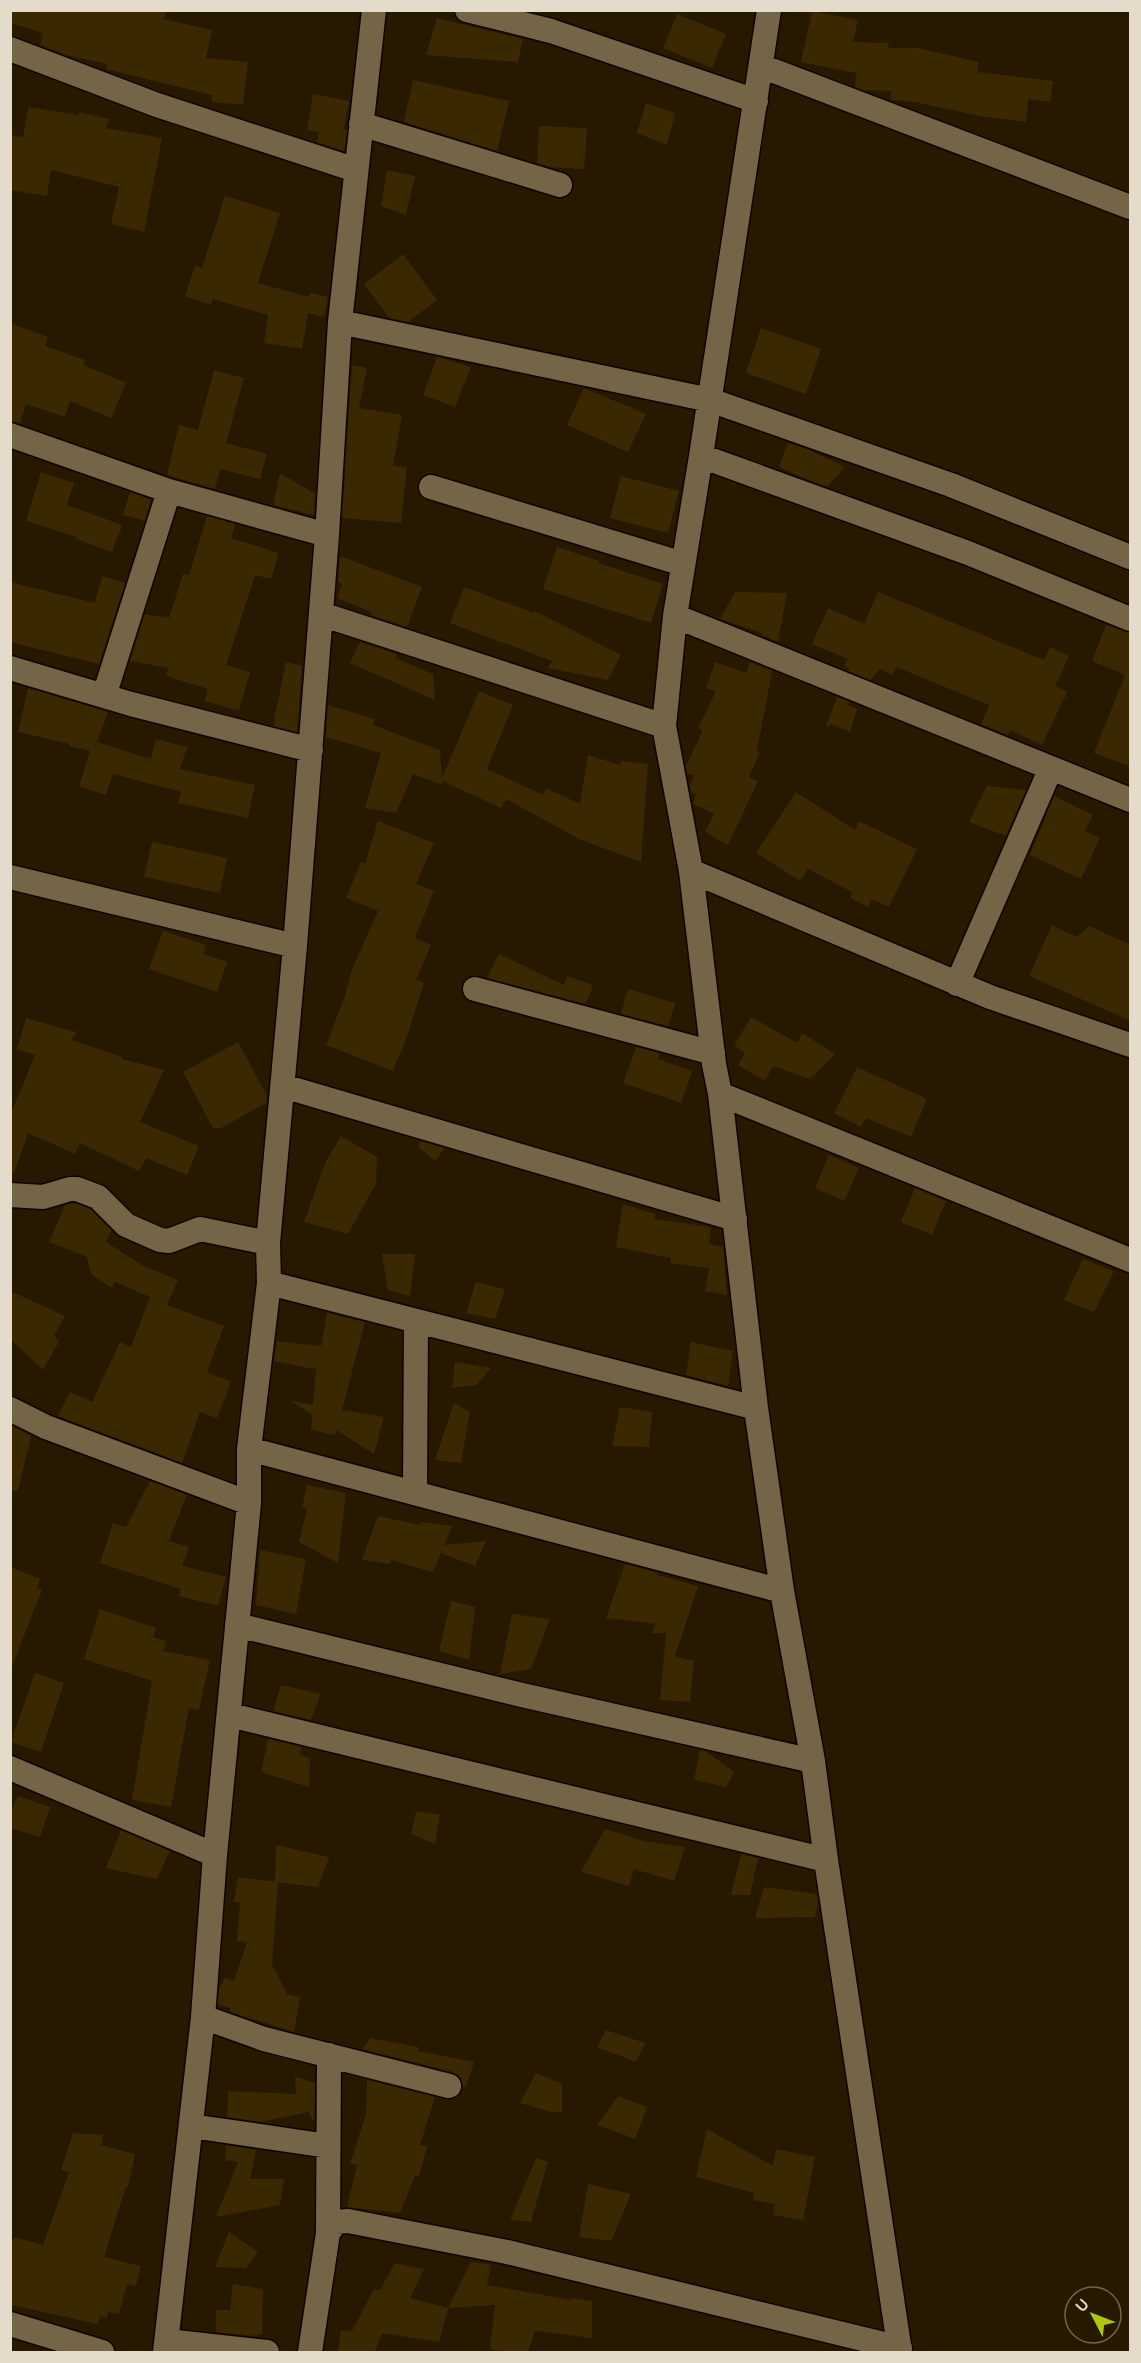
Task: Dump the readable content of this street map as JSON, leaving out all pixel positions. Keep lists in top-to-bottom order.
{
  "north": "top left"
}
